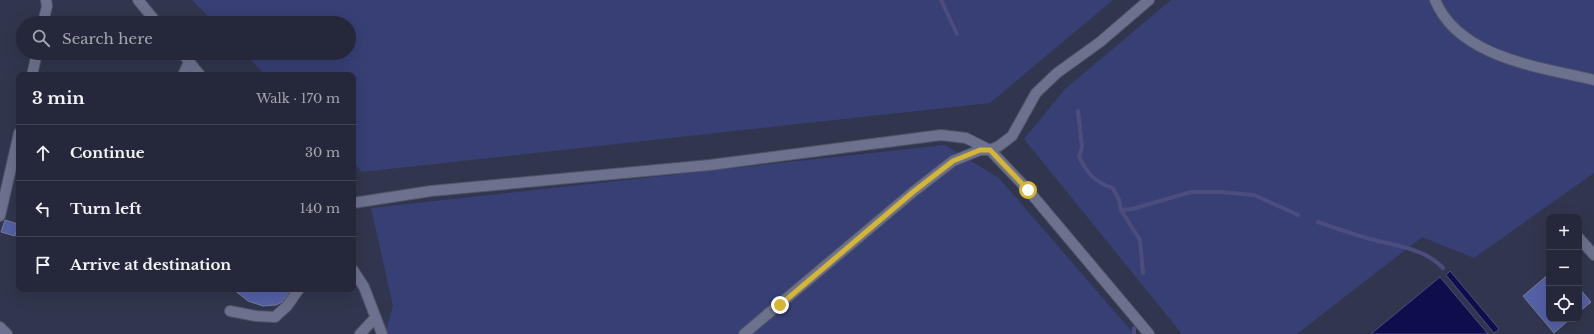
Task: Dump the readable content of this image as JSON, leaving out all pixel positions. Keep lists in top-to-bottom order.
{
  "page": {
    "search": "Search here",
    "heading": ["3 min", "Walk · 170 m"],
    "list": [
      ["Continue", "30 m"],
      ["Turn left", "140 m"],
      "Arrive at destination"
    ],
    "map_buttons": ["+", "−"]
  }
}
